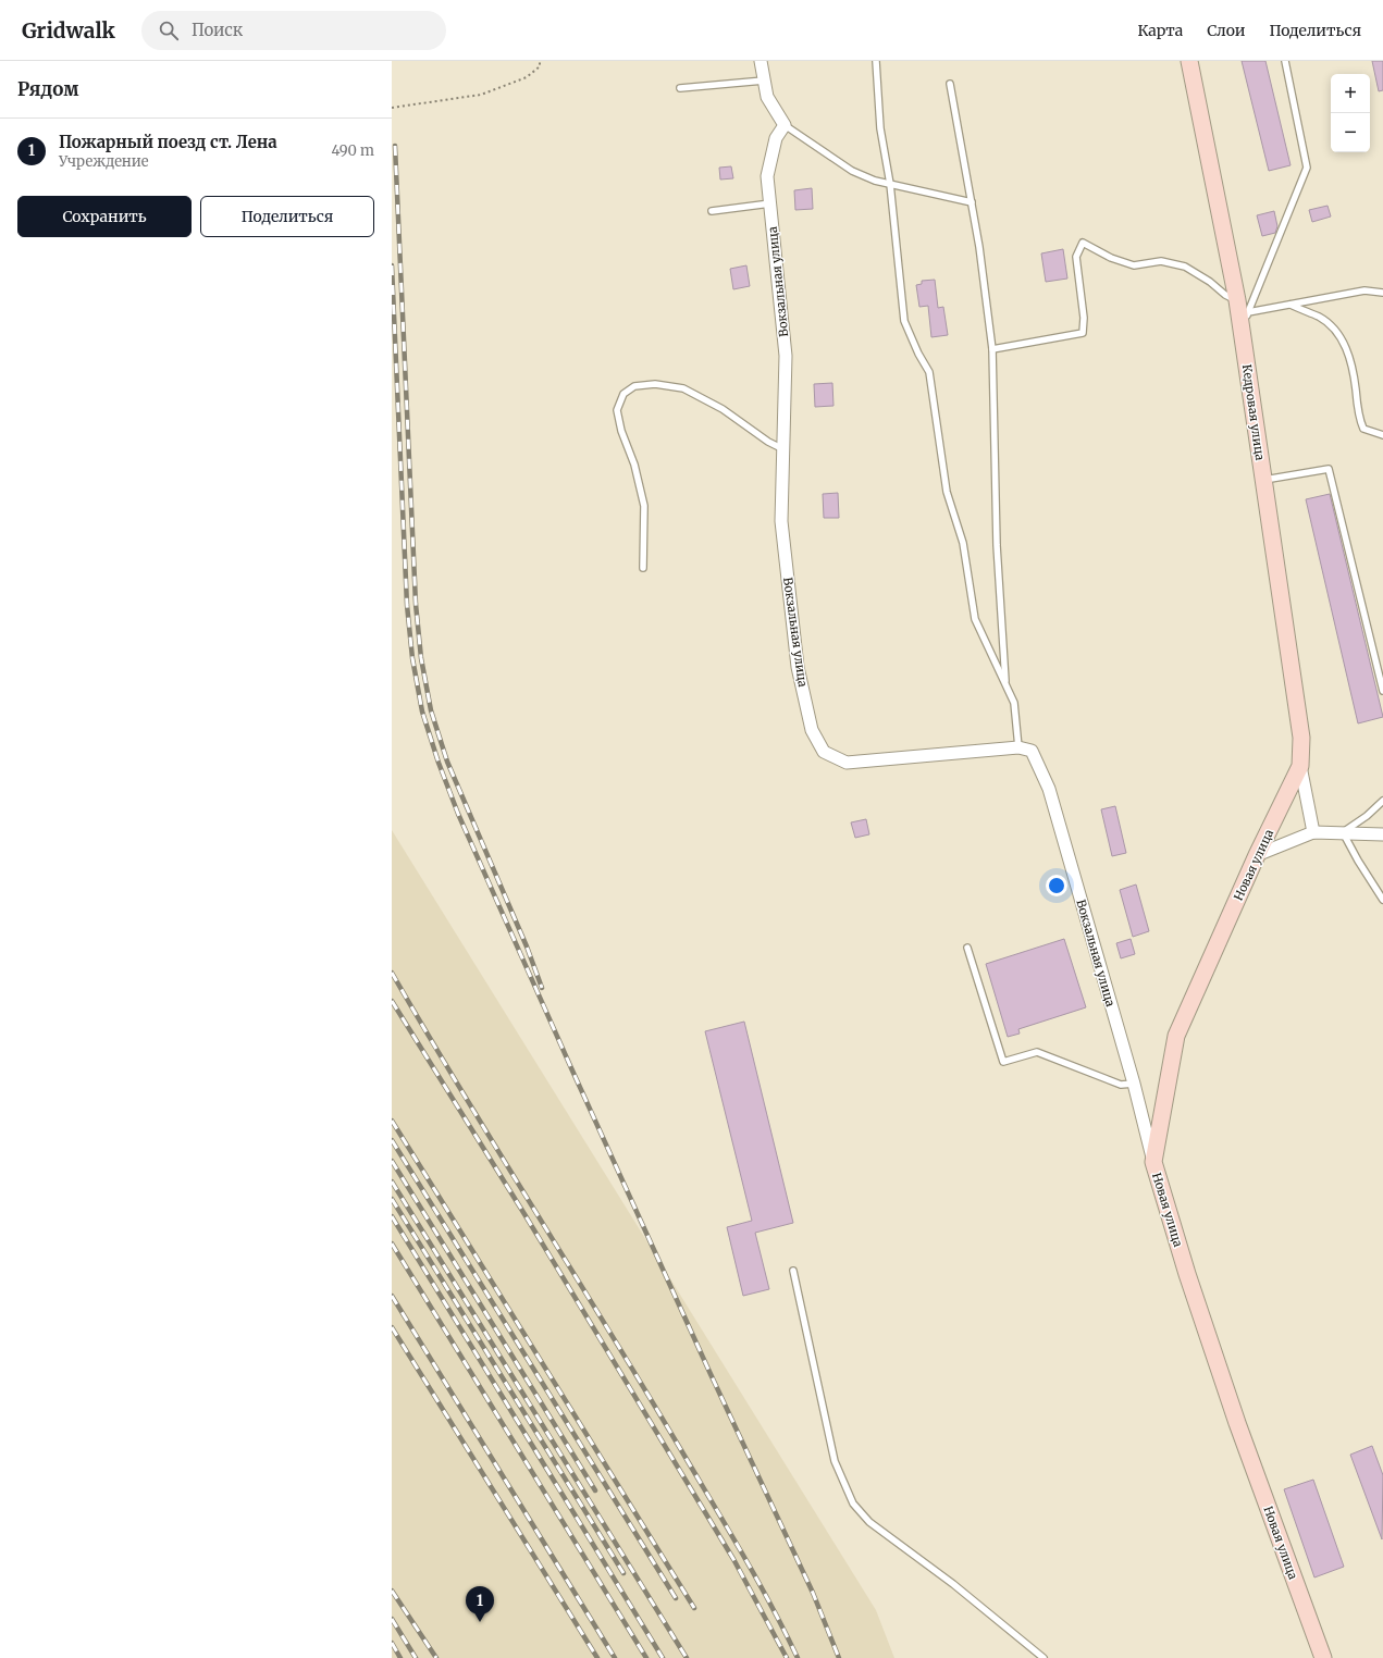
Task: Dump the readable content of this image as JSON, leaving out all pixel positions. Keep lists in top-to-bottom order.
{
  "streets": {
    "street": ["Вокзальная улица", "Кедровая улица", "Новая улица"]
  },
  "crossings": [
    ["Вокзальная улица", "Новая улица"],
    ["Кедровая улица", "Новая улица"]
  ],
  "page": {
    "header": "Gridwalk",
    "search": "Поиск",
    "nav": ["Карта", "Слои", "Поделиться"],
    "heading": "Рядом",
    "map_buttons": ["+", "−"],
    "list": [
      {
        "mark": "1",
        "name": "Пожарный поезд ст. Лена",
        "note": "Учреждение",
        "value": "490 m"
      }
    ],
    "buttons": ["Сохранить", "Поделиться"],
    "pins": "1"
  }
}
